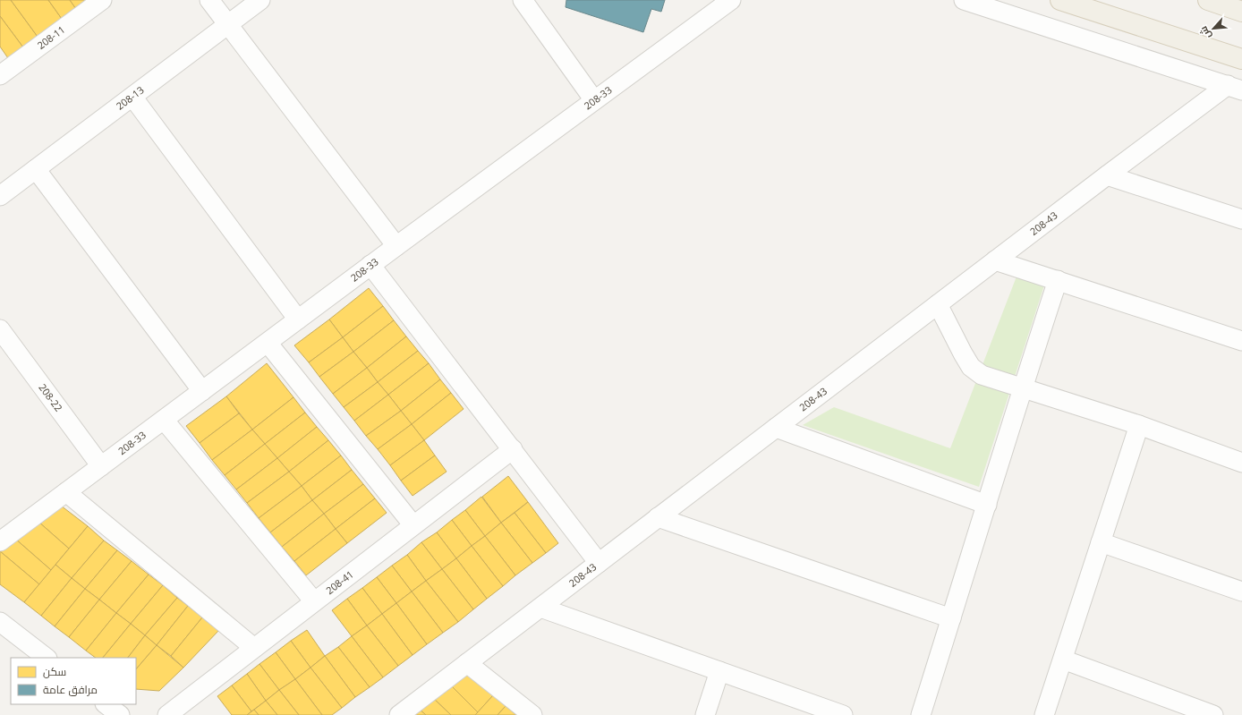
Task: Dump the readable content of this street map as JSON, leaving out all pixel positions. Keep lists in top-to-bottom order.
{
  "streets": {
    "street": [
      "208-11",
      "208-13",
      "208-33",
      "208-43",
      "208-22",
      "208-41"
    ]
  },
  "crossings": [
    ["208-33", "208-22"]
  ],
  "legend": ["سكن", "مرافق عامة"],
  "north": "bottom left"
}
